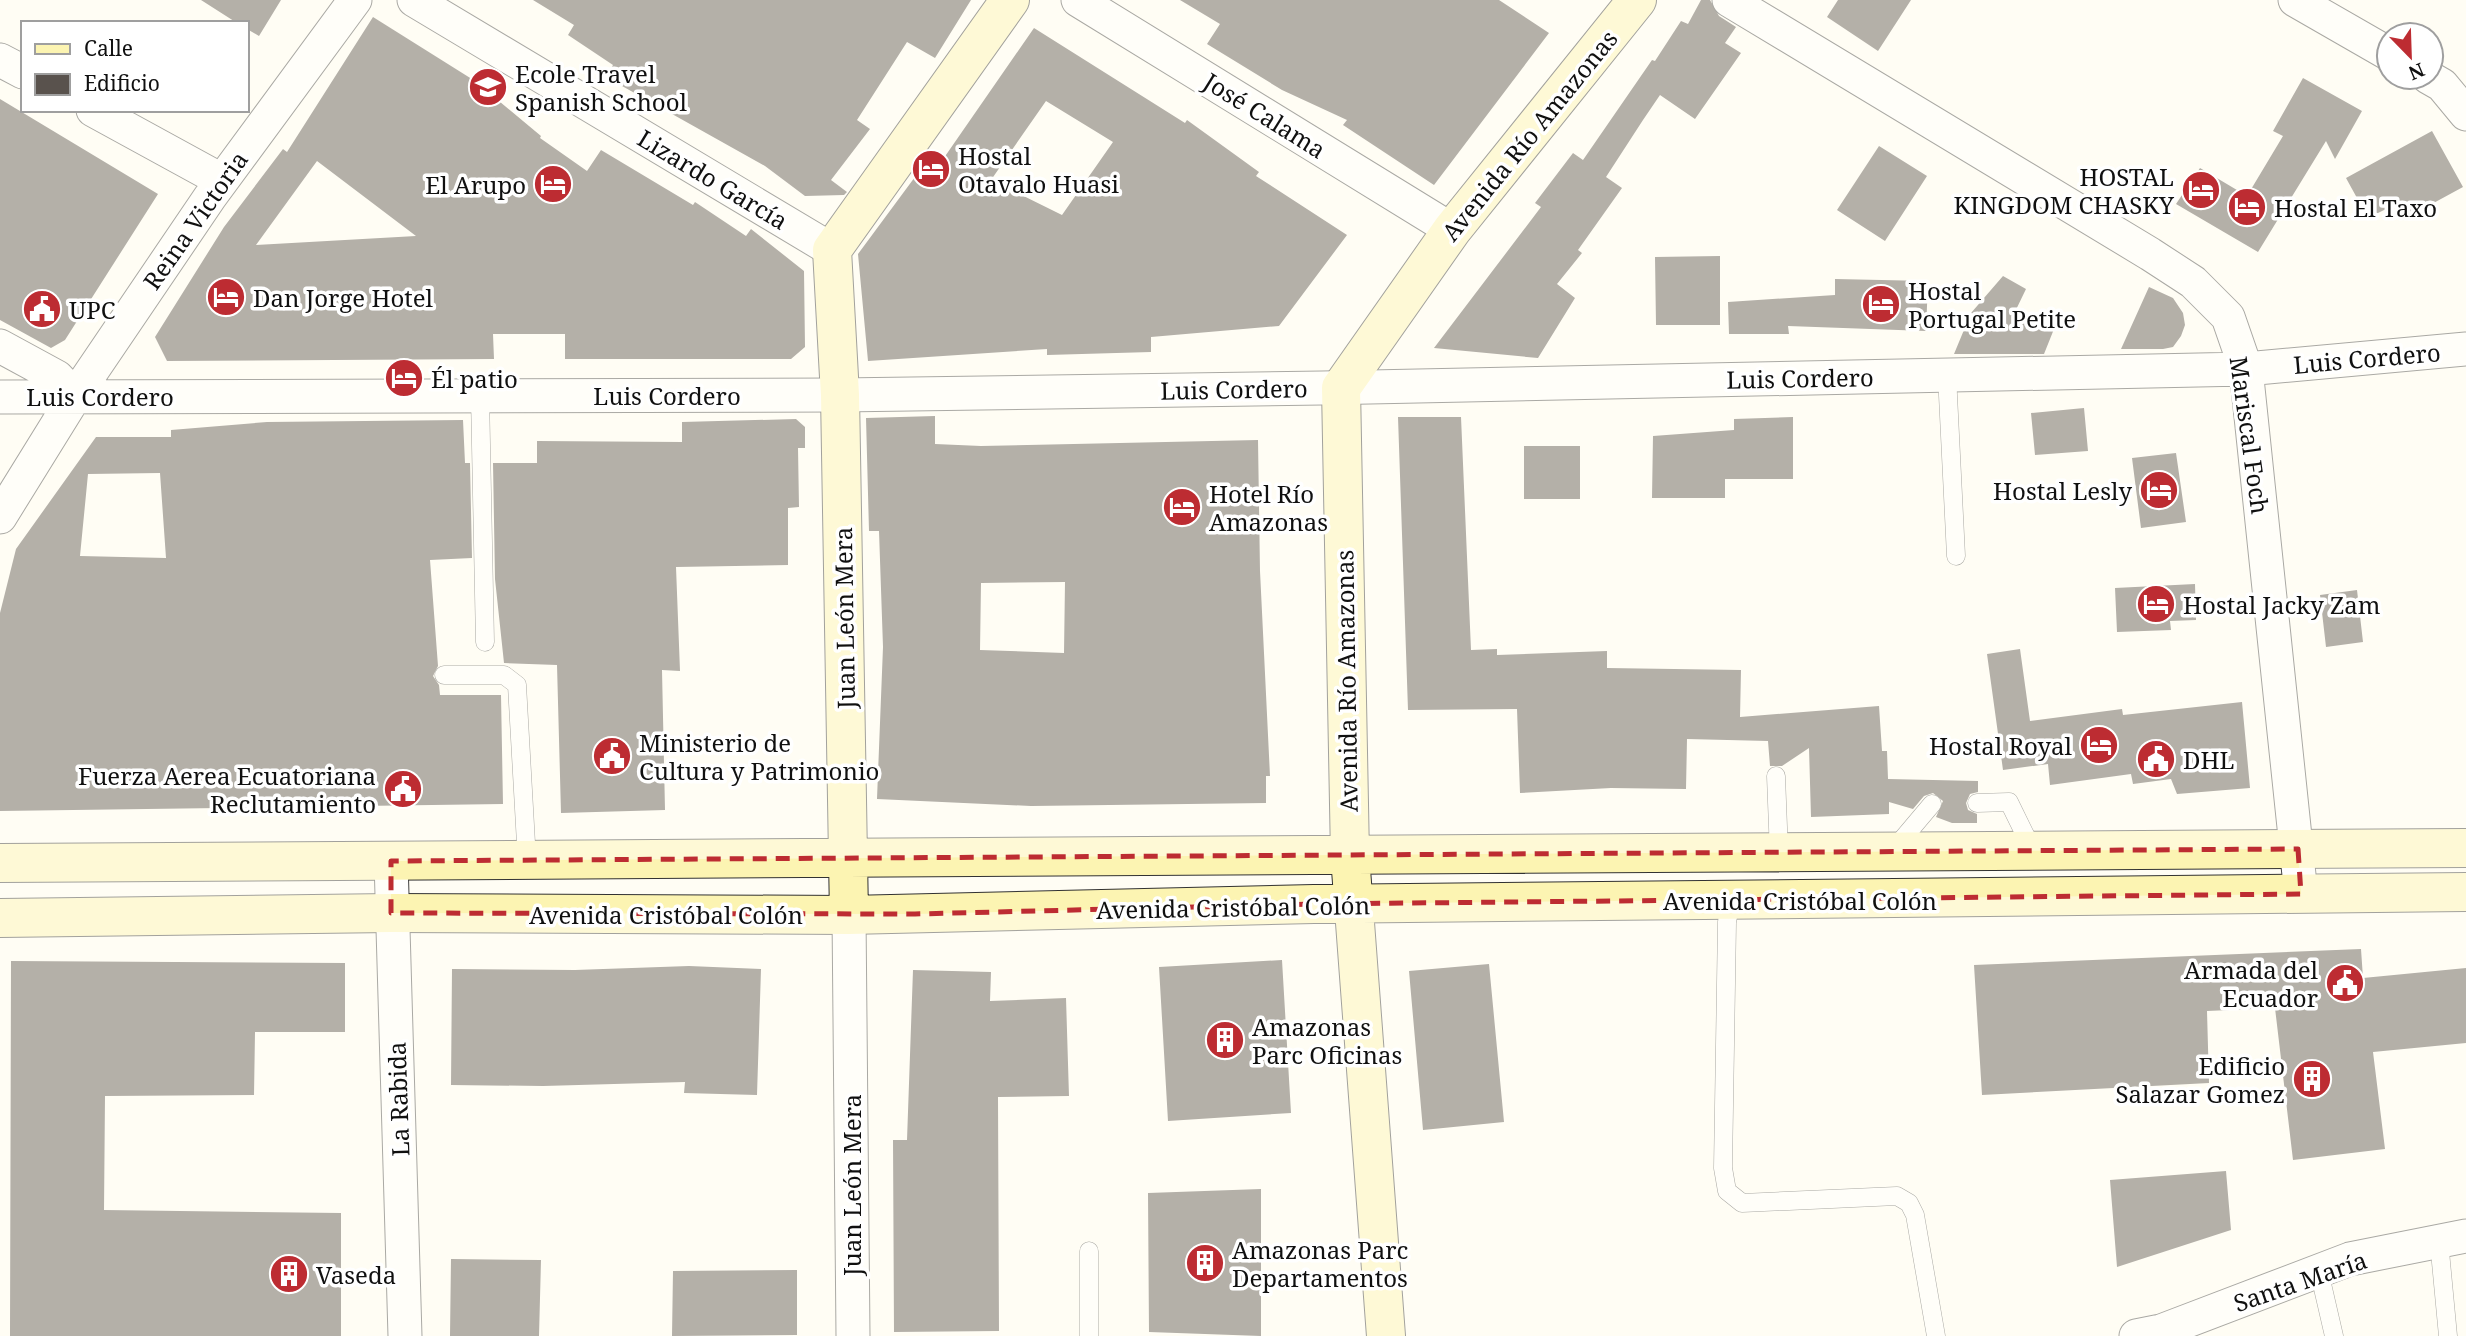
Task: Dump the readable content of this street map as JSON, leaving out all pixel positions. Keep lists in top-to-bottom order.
{
  "streets": {
    "street": [
      "José Calama",
      "Avenida Río Amazonas",
      "Lizardo García",
      "Reina Victoria",
      "Luis Cordero",
      "Mariscal Foch",
      "Juan León Mera",
      "Avenida Cristóbal Colón",
      "La Rabida",
      "Santa María"
    ]
  },
  "crossings": [
    ["José Calama", "Avenida Río Amazonas"],
    ["Avenida Río Amazonas", "Luis Cordero"],
    ["Avenida Río Amazonas", "Avenida Cristóbal Colón"],
    ["Lizardo García", "Juan León Mera"],
    ["Reina Victoria", "Luis Cordero"],
    ["Luis Cordero", "Mariscal Foch"],
    ["Luis Cordero", "Juan León Mera"],
    ["Mariscal Foch", "Avenida Cristóbal Colón"],
    ["Juan León Mera", "Avenida Cristóbal Colón"],
    ["Avenida Cristóbal Colón", "La Rabida"]
  ],
  "places": {
    "school or university": ["Ecole Travel Spanish School"],
    "hotel": [
      "Hostal Otavalo Huasi",
      "El Arupo",
      "HOSTAL KINGDOM CHASKY",
      "Hostal El Taxo",
      "Dan Jorge Hotel",
      "Hostal Portugal Petite",
      "Él patio",
      "Hostal Lesly",
      "Hotel Río Amazonas",
      "Hostal Jacky Zam",
      "Hostal Royal"
    ],
    "public building": [
      "UPC",
      "Ministerio de Cultura y Patrimonio",
      "DHL",
      "Fuerza Aerea Ecuatoriana Reclutamiento",
      "Armada del Ecuador"
    ],
    "building": [
      "Amazonas Parc Oficinas",
      "Edificio Salazar Gomez",
      "Amazonas Parc Departamentos",
      "Vaseda"
    ]
  },
  "legend": ["Calle", "Edificio"],
  "north": "bottom right"
}
